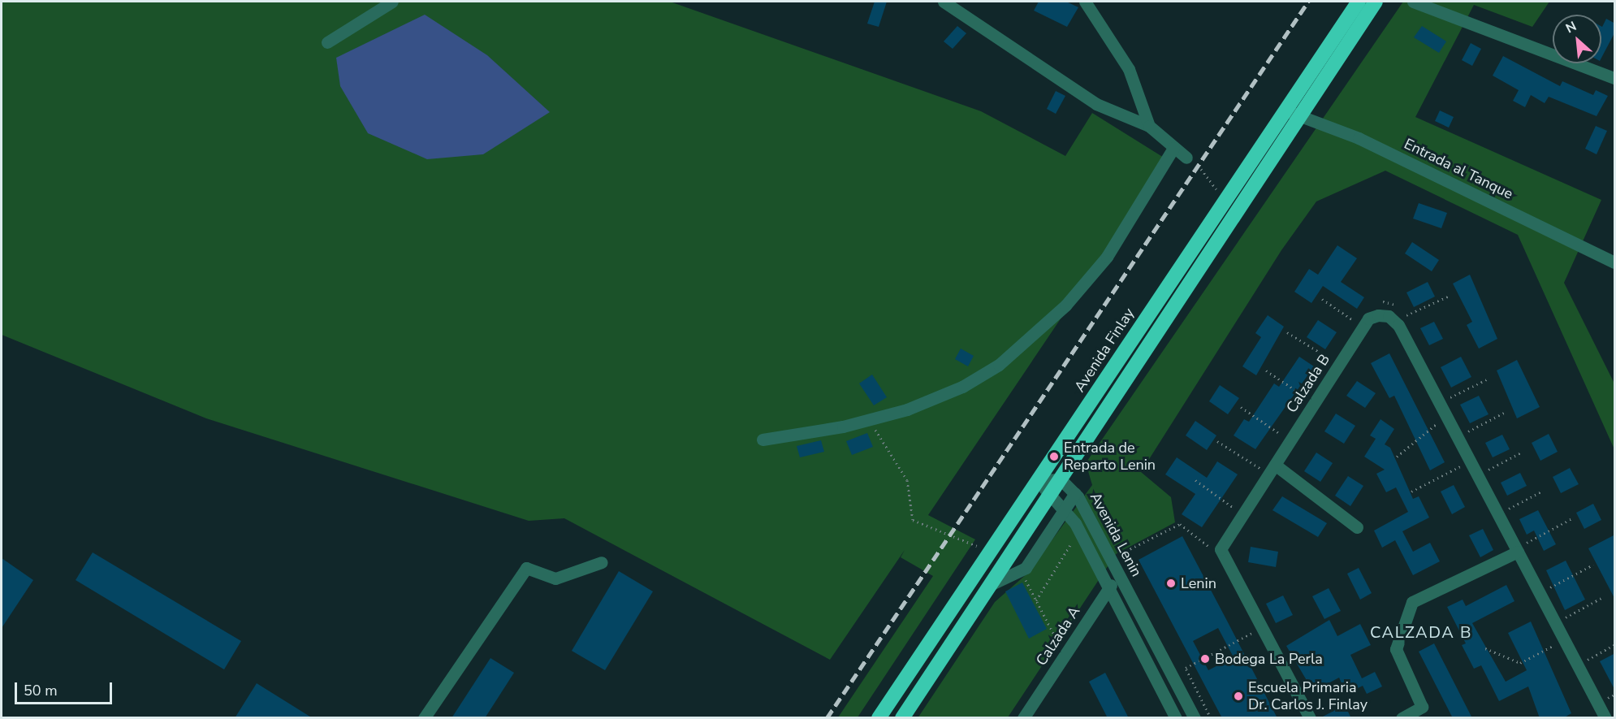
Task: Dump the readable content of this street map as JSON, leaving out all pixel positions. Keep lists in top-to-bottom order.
{
  "streets": {
    "highway": ["Avenida Finlay"],
    "street": [
      "Entrada al Tanque",
      "Calzada B",
      "Avenida Lenin",
      "Calzada A"
    ]
  },
  "crossings": [
    ["Entrada al Tanque", "Avenida Finlay"],
    ["Avenida Lenin", "Calzada A"]
  ],
  "districts": ["CALZADA B"],
  "places": [
    "Entrada de Reparto Lenin",
    "Lenin",
    "Bodega La Perla",
    "Escuela Primaria Dr. Carlos J. Finlay"
  ],
  "scale_bar": "50 m",
  "north": "top left"
}
